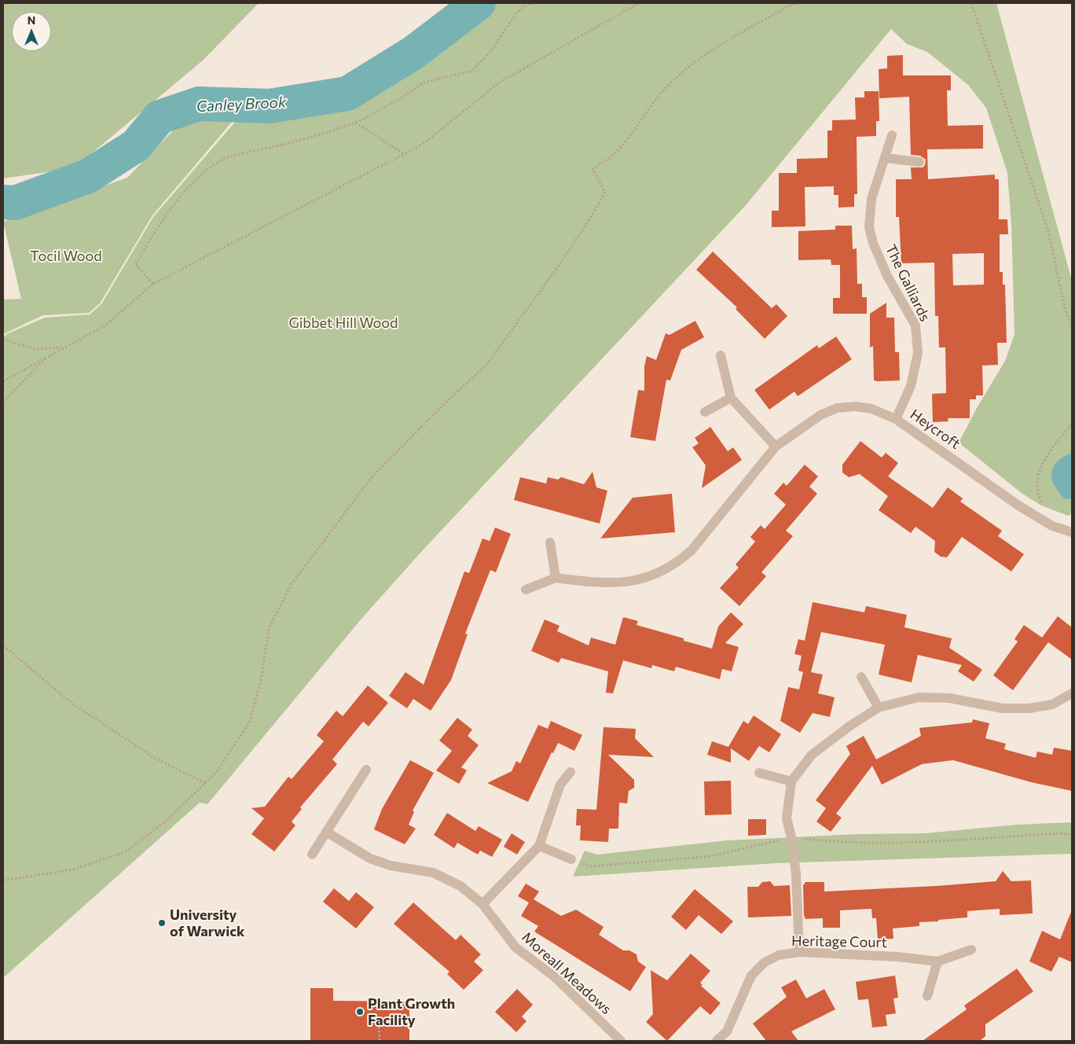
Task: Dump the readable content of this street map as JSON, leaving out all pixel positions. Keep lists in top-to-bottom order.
{
  "streets": {
    "street": [
      "The Galliards",
      "Heycroft",
      "Heritage Court",
      "Moreall Meadows"
    ]
  },
  "crossings": [
    ["The Galliards", "Heycroft"]
  ],
  "water": ["Canley Brook"],
  "parks": ["Tocil Wood", "Gibbet Hill Wood"],
  "places": ["University of Warwick", "Plant Growth Facility"],
  "north": "top"
}
